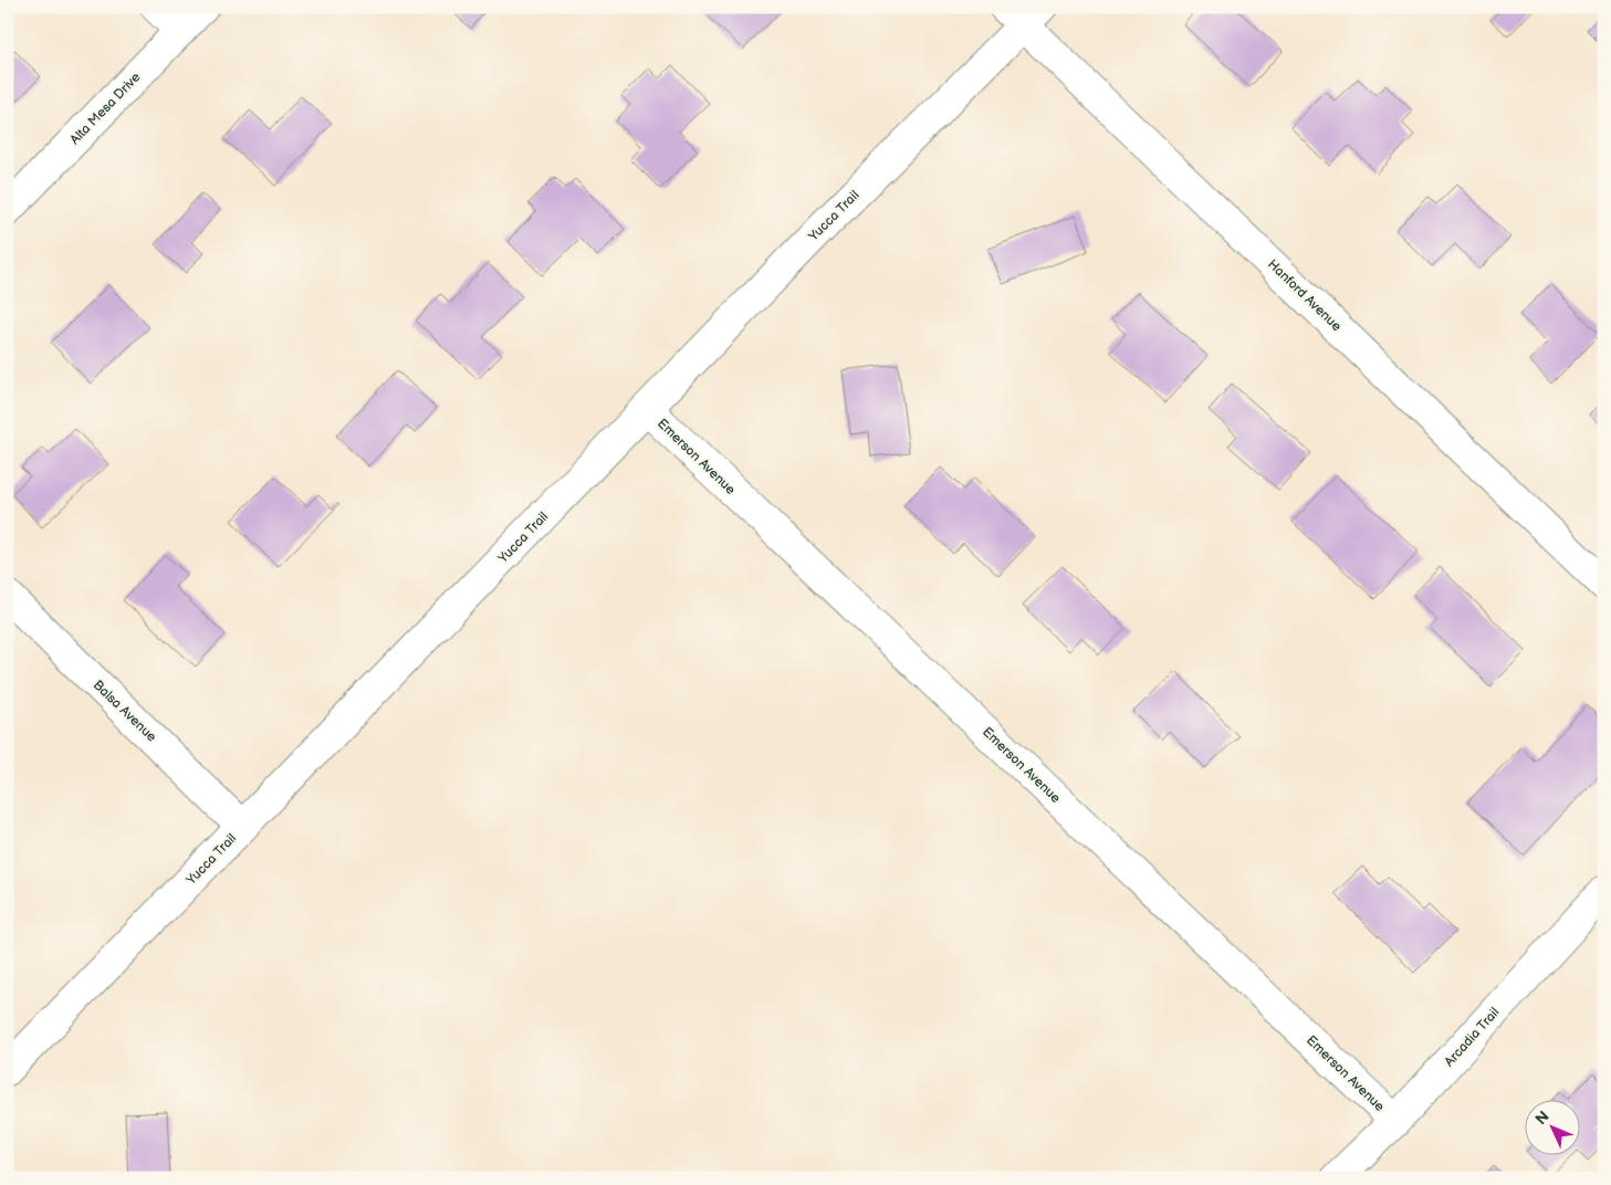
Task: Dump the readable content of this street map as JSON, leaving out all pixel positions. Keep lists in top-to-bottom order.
{
  "streets": {
    "street": [
      "Alta Mesa Drive",
      "Yucca Trail",
      "Hanford Avenue",
      "Emerson Avenue",
      "Balsa Avenue",
      "Arcadia Trail"
    ]
  },
  "crossings": [
    ["Yucca Trail", "Hanford Avenue"],
    ["Yucca Trail", "Emerson Avenue"],
    ["Yucca Trail", "Balsa Avenue"],
    ["Emerson Avenue", "Arcadia Trail"]
  ],
  "north": "top left"
}
